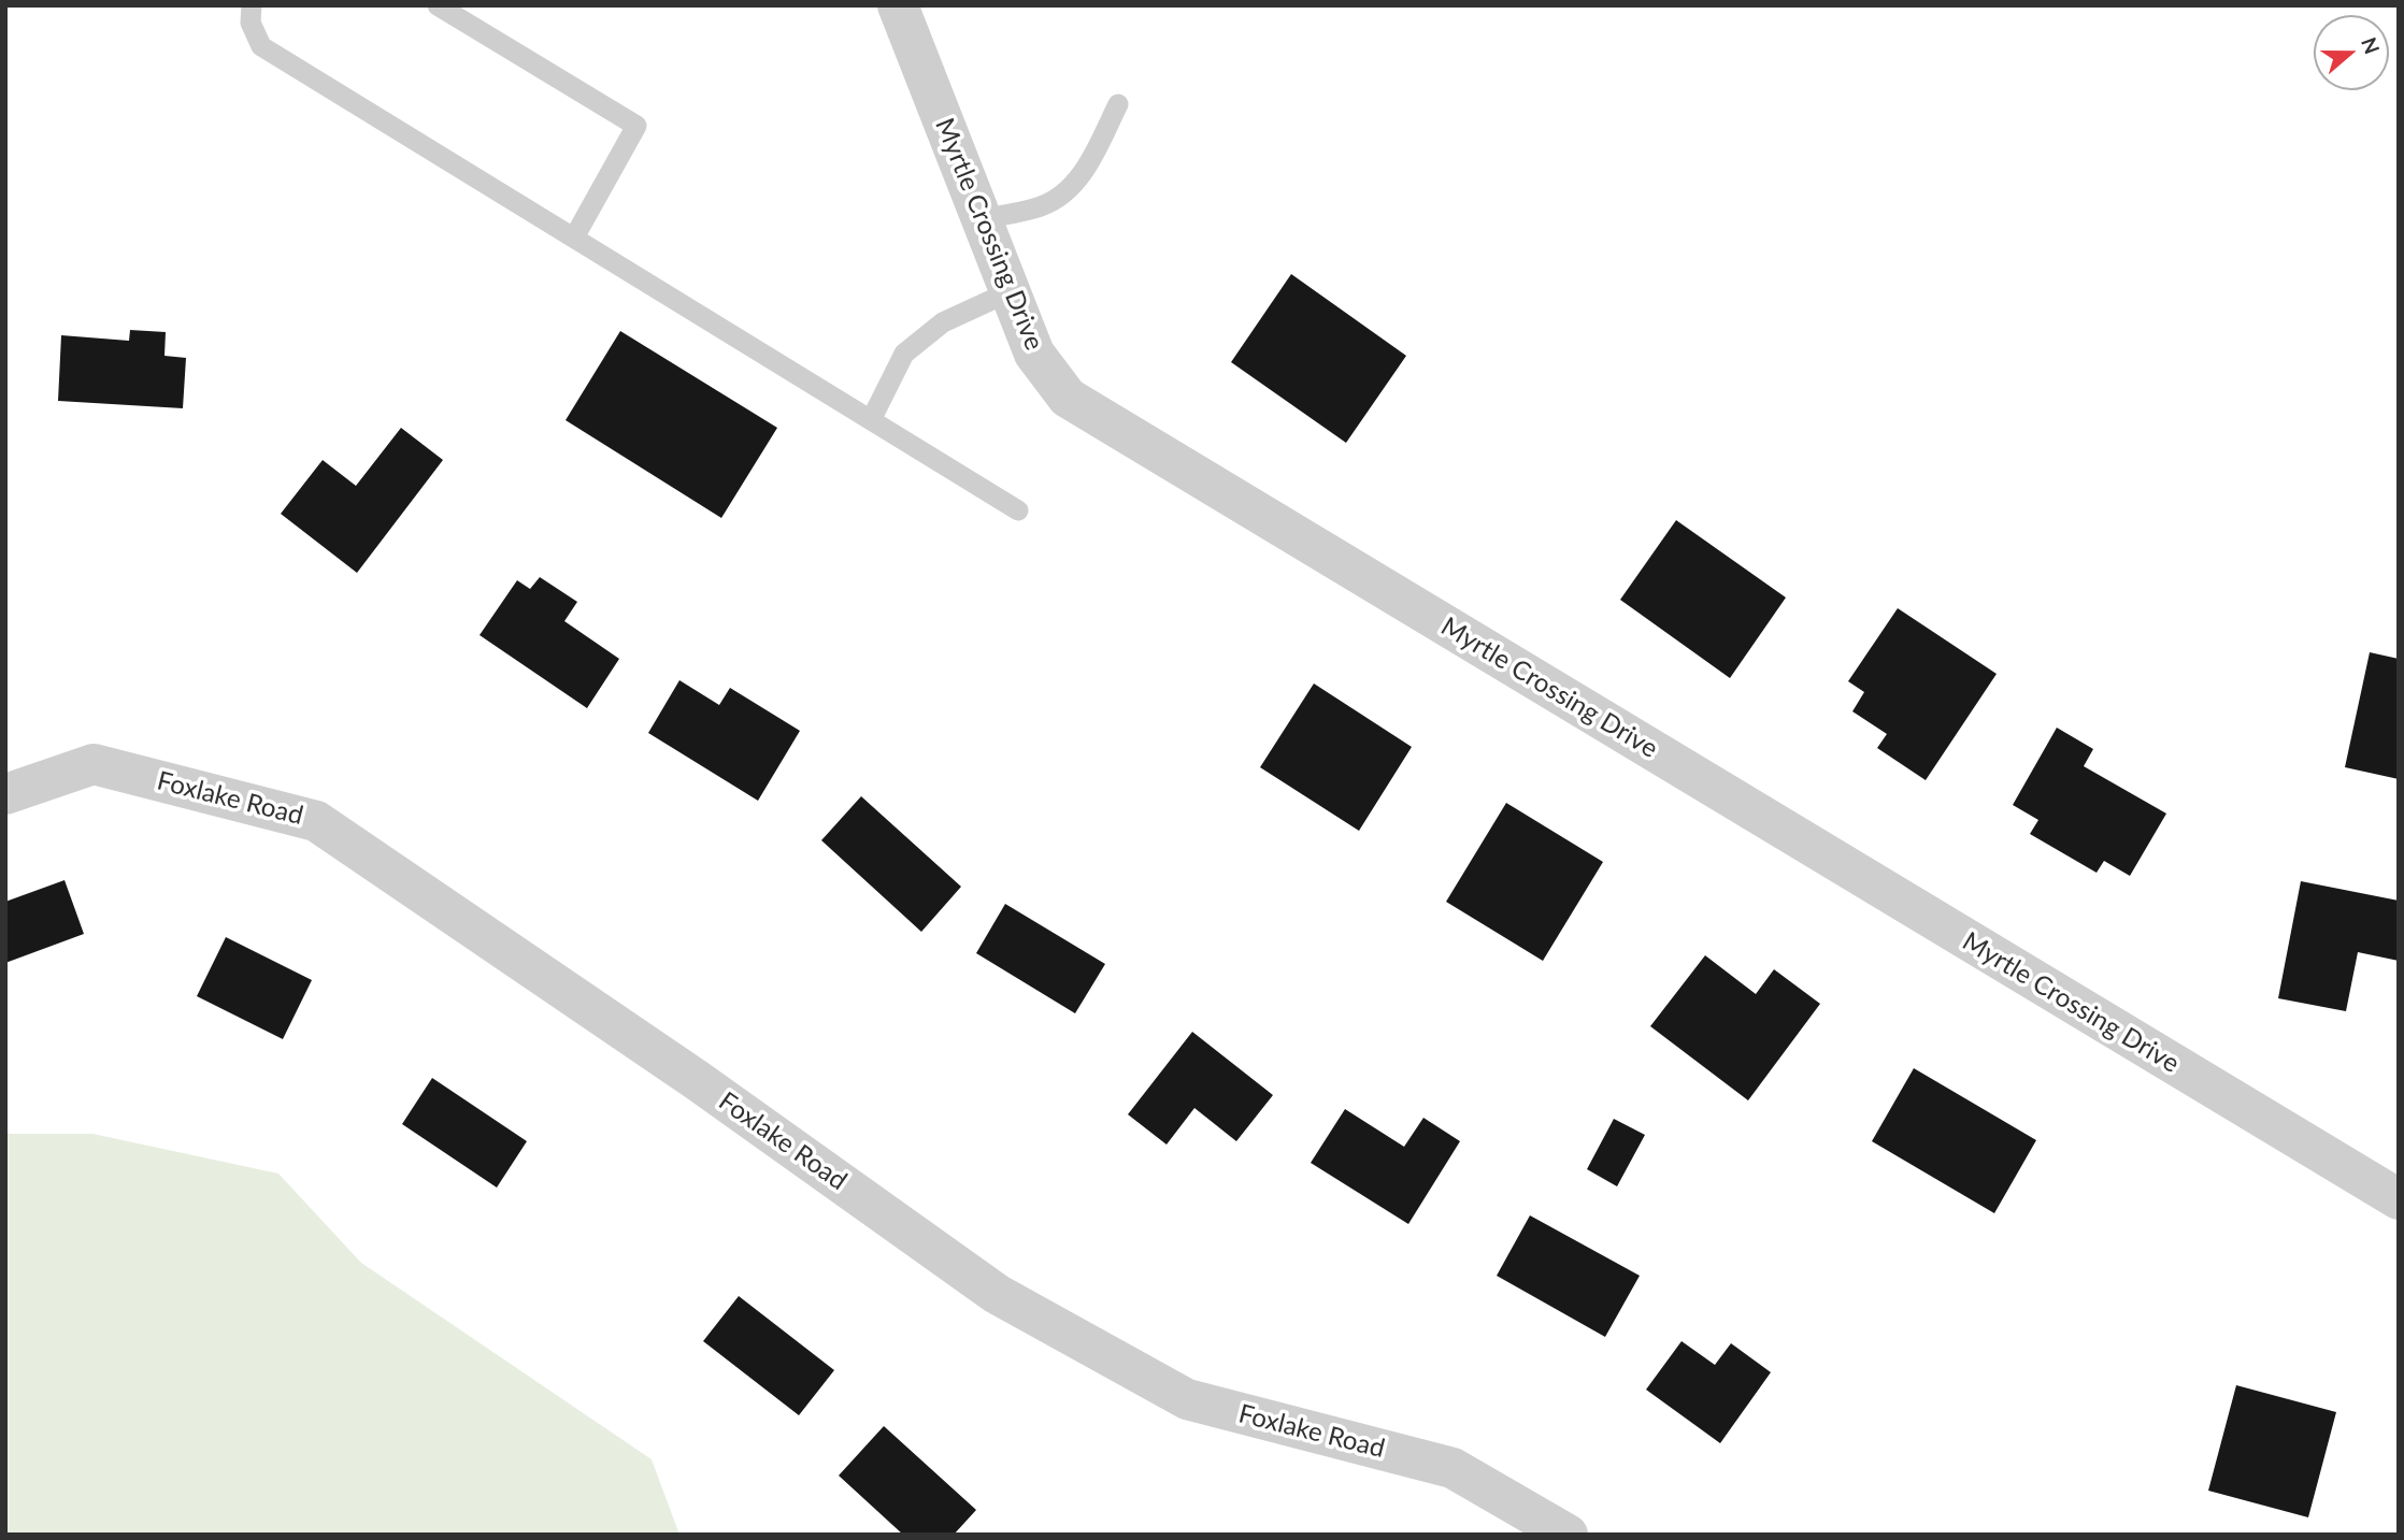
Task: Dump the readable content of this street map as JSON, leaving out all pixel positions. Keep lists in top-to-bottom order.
{
  "streets": {
    "street": ["Myrtle Crossing Drive", "Foxlake Road"]
  },
  "north": "right"
}
